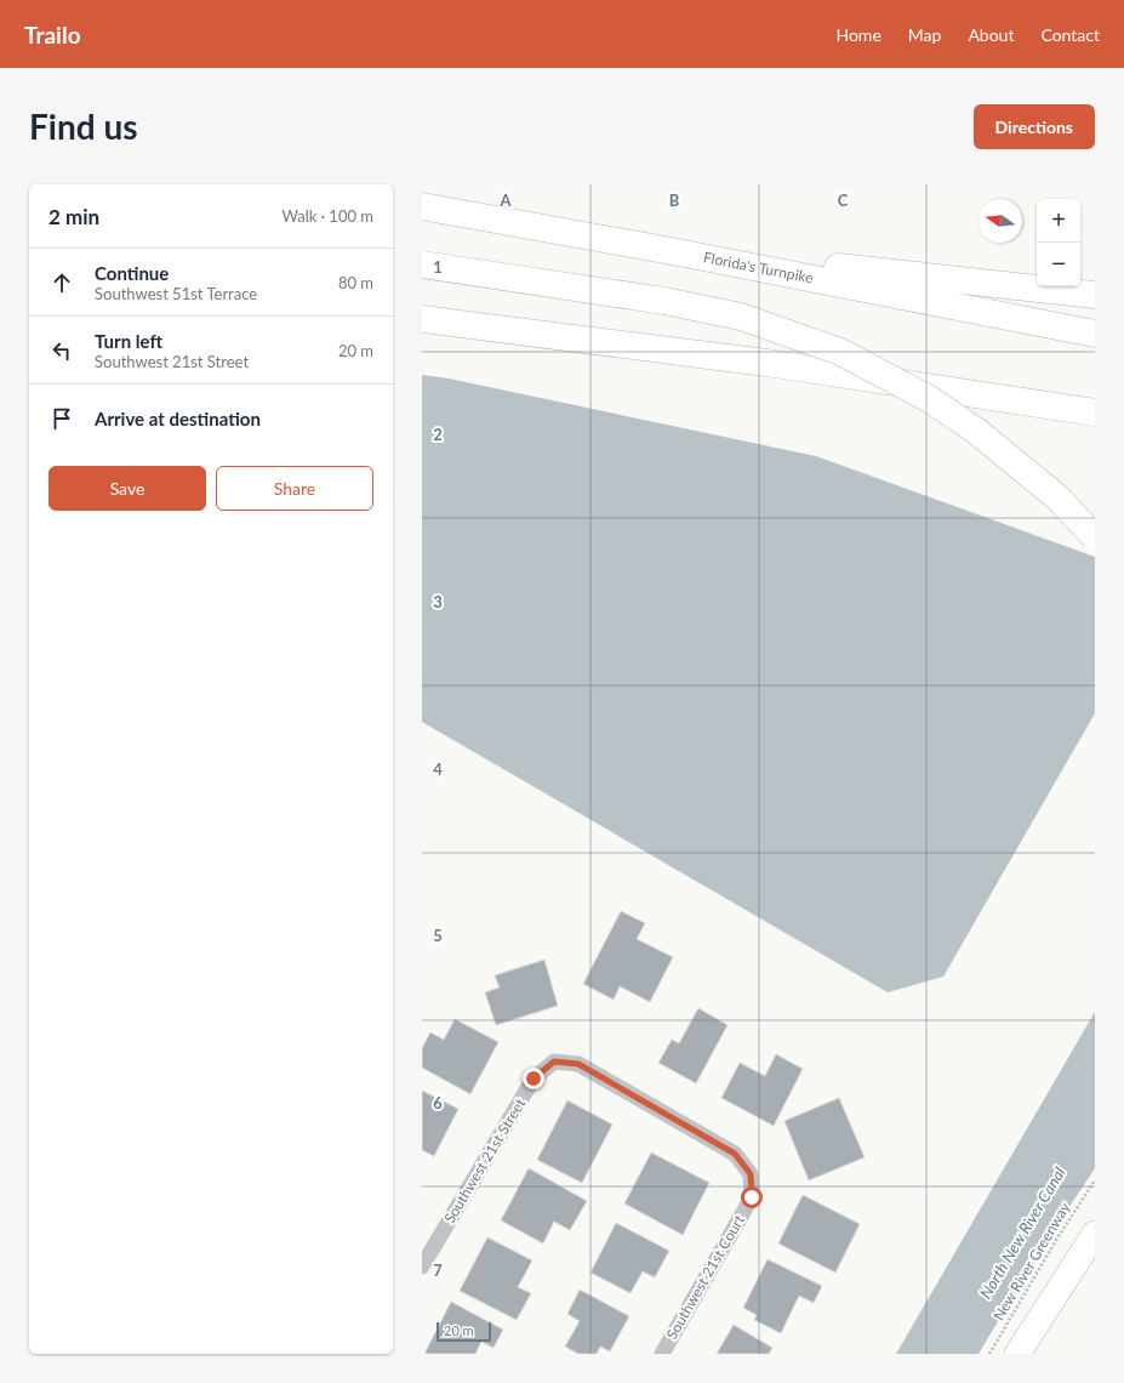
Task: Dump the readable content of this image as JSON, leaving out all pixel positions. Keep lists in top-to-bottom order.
{
  "streets": {
    "highway": ["Florida's Turnpike"],
    "street": ["Southwest 21st Street", "Southwest 21st Court"],
    "path": ["New River Greenway"]
  },
  "crossings": [
    ["Southwest 21st Street", "Southwest 21st Court"]
  ],
  "water": ["North New River Canal"],
  "scale_bar": "20 m",
  "north": "left",
  "page": {
    "header": "Trailo",
    "nav": [
      "Home",
      "Map",
      "About",
      "Contact"
    ],
    "buttons": [
      "Directions",
      ["Save", "Share"]
    ],
    "title": "Find us",
    "heading": ["2 min", "Walk · 100 m"],
    "map_buttons": ["+", "−"],
    "list": [
      ["Continue", "Southwest 51st Terrace", "80 m"],
      ["Turn left", "Southwest 21st Street", "20 m"],
      "Arrive at destination"
    ],
    "scale": "20 m"
  },
  "grid": {
    "columns": ["A", "B", "C"],
    "rows": [
      "1",
      "2",
      "3",
      "4",
      "5",
      "6",
      "7"
    ]
  }
}
